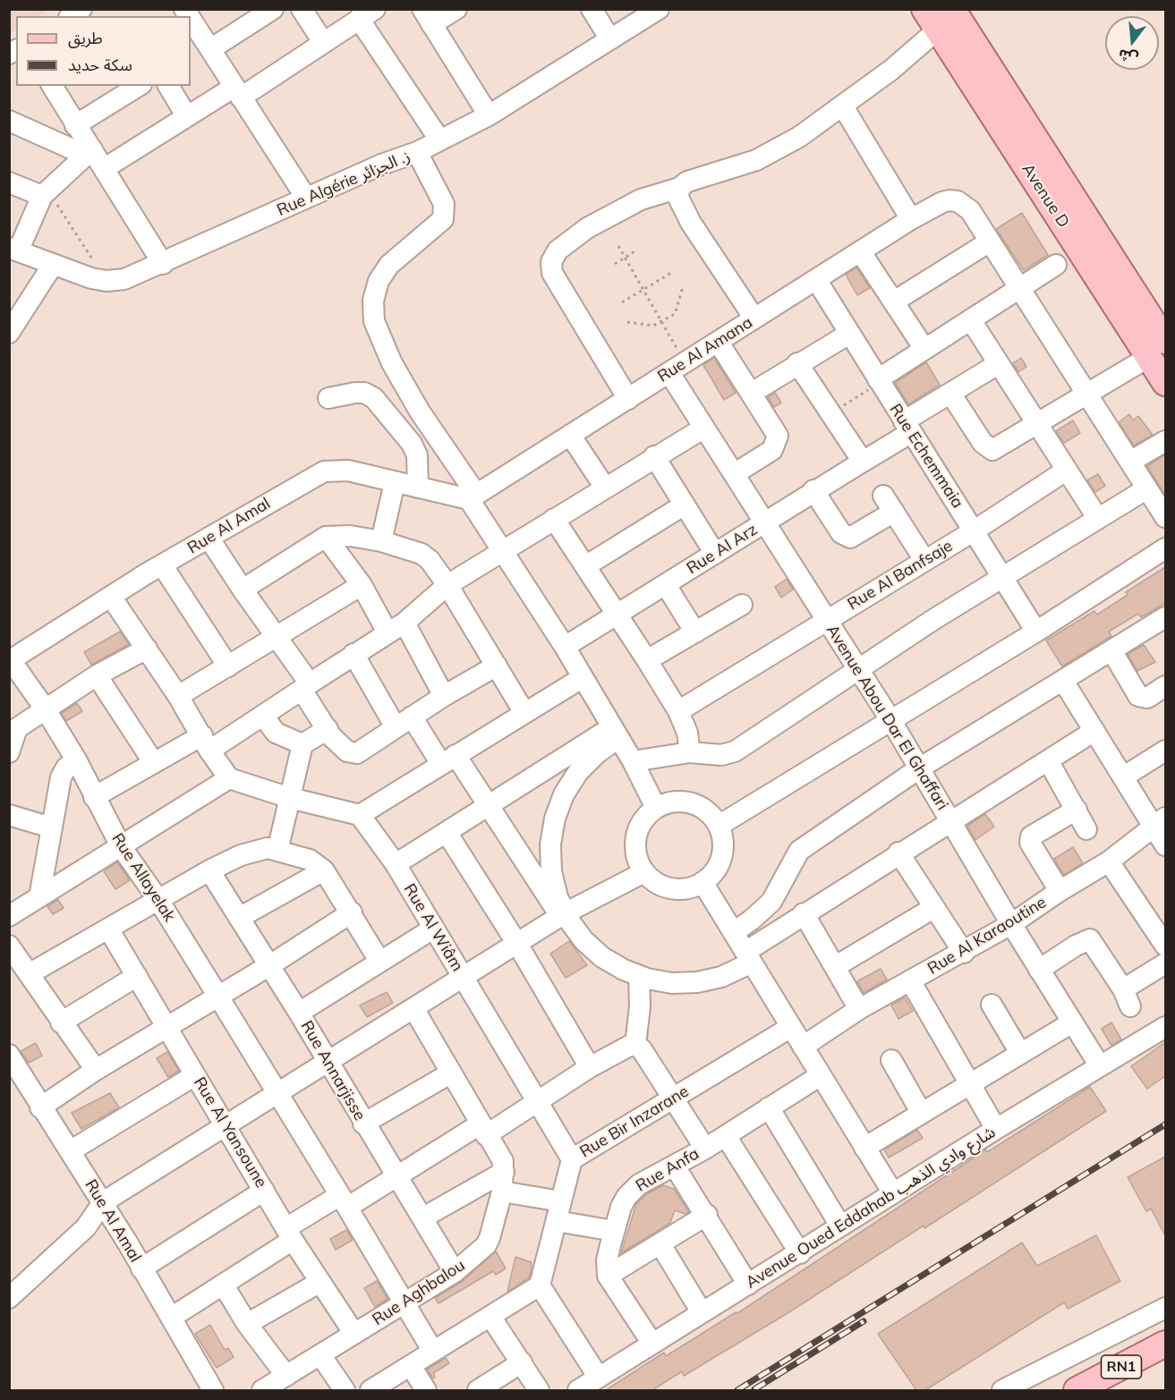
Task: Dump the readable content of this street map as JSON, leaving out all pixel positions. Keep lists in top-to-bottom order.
{
  "streets": {
    "main road": ["Avenue D", "RN1"],
    "street": [
      "Rue Algérie ز. الجزائر",
      "Rue Al Amana",
      "Rue Echemmaia",
      "Rue Al Amal",
      "Rue Al Arz",
      "Rue Al Banfsaje",
      "Avenue Abou Dar El Ghaffari",
      "Rue Allayelak",
      "Rue Al Wiâm",
      "Rue Al Karaoutine",
      "Rue Annarjisse",
      "Rue Bir Inzarane",
      "Rue Al Yansoune",
      "Rue Anfa",
      "Avenue Oued Eddahab شارع وادي الذهب",
      "Rue Aghbalou"
    ]
  },
  "crossings": [
    ["Rue Al Amana", "Rue Echemmaia"],
    ["Rue Al Amana", "Rue Al Amal"],
    ["Rue Al Amana", "Avenue Abou Dar El Ghaffari"],
    ["Rue Echemmaia", "Rue Al Arz"],
    ["Rue Echemmaia", "Rue Al Banfsaje"],
    ["Rue Al Amal", "Rue Allayelak"],
    ["Rue Al Arz", "Avenue Abou Dar El Ghaffari"],
    ["Rue Al Banfsaje", "Avenue Abou Dar El Ghaffari"],
    ["Avenue Abou Dar El Ghaffari", "Rue Al Karaoutine"],
    ["Avenue Abou Dar El Ghaffari", "Avenue Oued Eddahab شارع وادي الذهب"],
    ["Rue Allayelak", "Rue Aghbalou"],
    ["Rue Al Wiâm", "Rue Bir Inzarane"],
    ["Rue Annarjisse", "Rue Aghbalou"],
    ["Rue Al Yansoune", "Rue Aghbalou"]
  ],
  "legend": ["طريق", "سكة حديد"],
  "north": "bottom"
}
